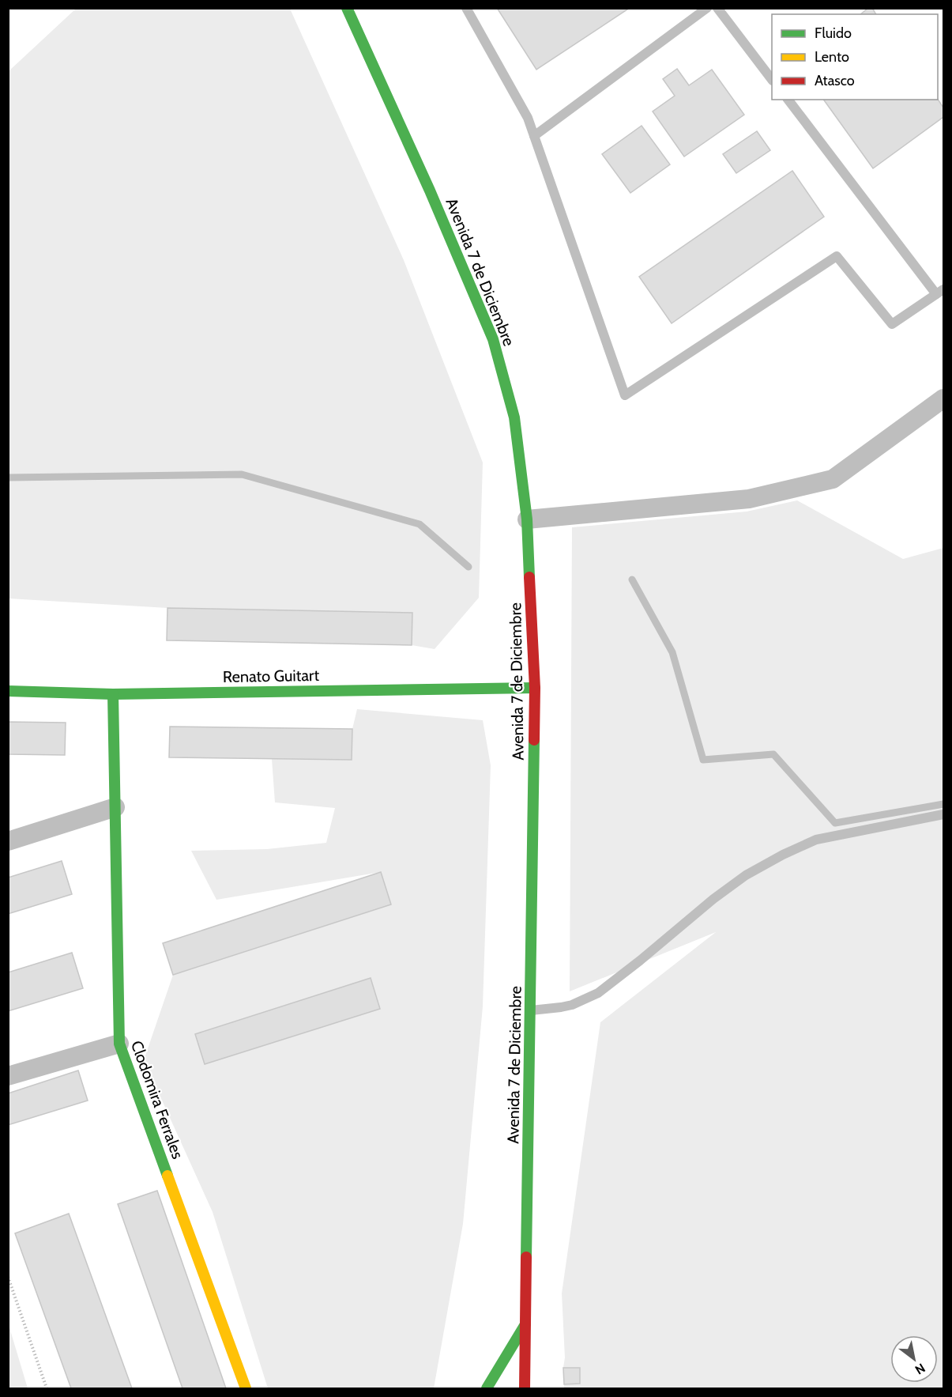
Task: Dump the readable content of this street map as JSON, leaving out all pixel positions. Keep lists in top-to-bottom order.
{
  "streets": {
    "main road": ["Avenida 7 de Diciembre", "Renato Guitart", "Clodomira Ferrales"]
  },
  "crossings": [
    ["Avenida 7 de Diciembre", "Renato Guitart"],
    ["Renato Guitart", "Clodomira Ferrales"]
  ],
  "legend": ["Fluido", "Lento", "Atasco"],
  "north": "bottom right"
}
